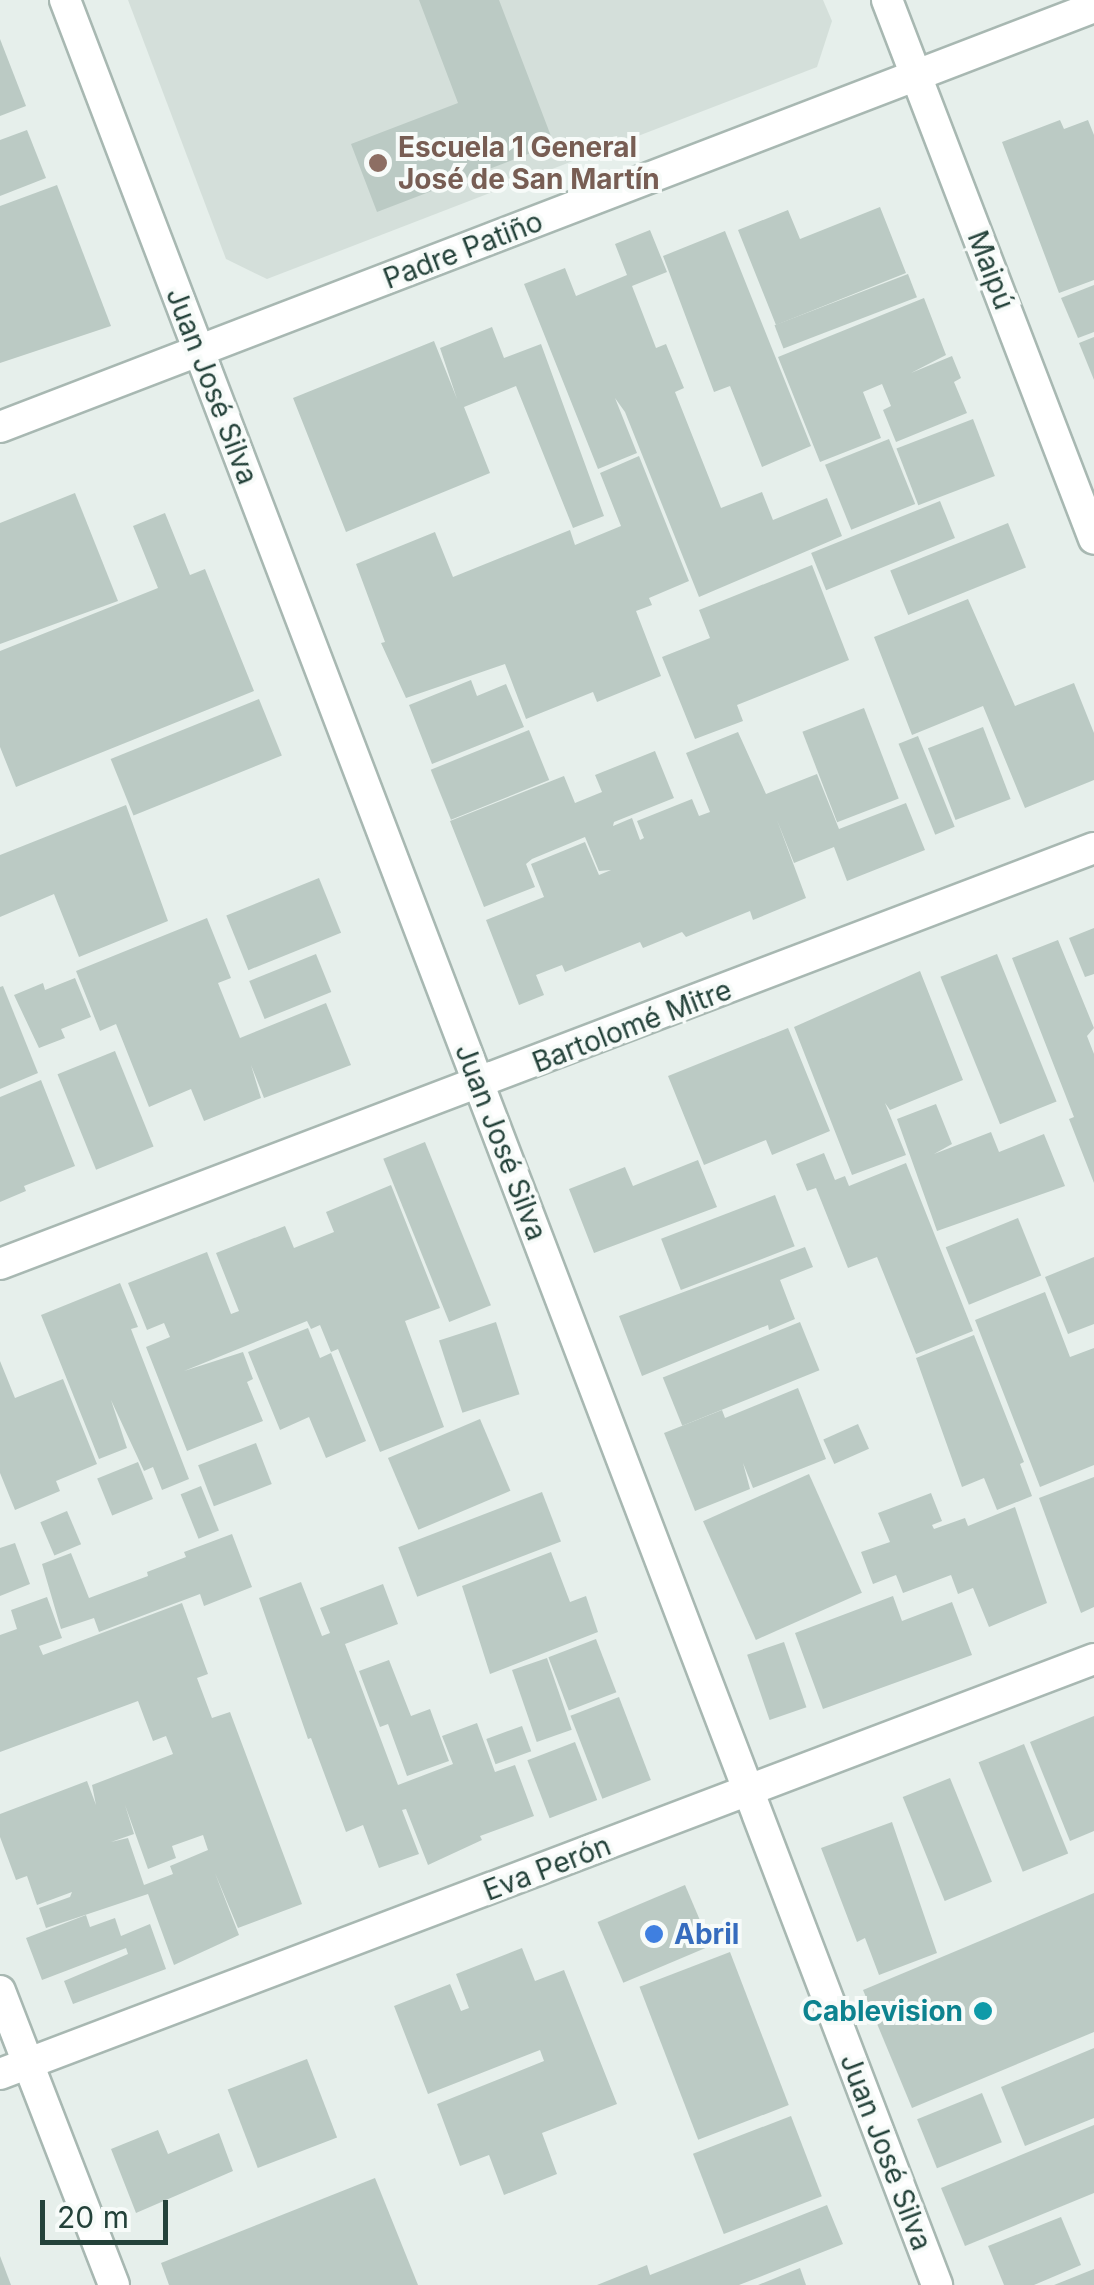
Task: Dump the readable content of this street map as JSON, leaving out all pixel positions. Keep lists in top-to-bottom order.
{
  "streets": {
    "street": [
      "Padre Patiño",
      "Maipú",
      "Juan José Silva",
      "Bartolomé Mitre",
      "Eva Perón"
    ]
  },
  "crossings": [
    ["Padre Patiño", "Maipú"],
    ["Padre Patiño", "Juan José Silva"],
    ["Juan José Silva", "Bartolomé Mitre"],
    ["Juan José Silva", "Eva Perón"]
  ],
  "places": ["Escuela 1 General José de San Martín", "Abril", "Cablevision"],
  "scale_bar": "20 m"
}
